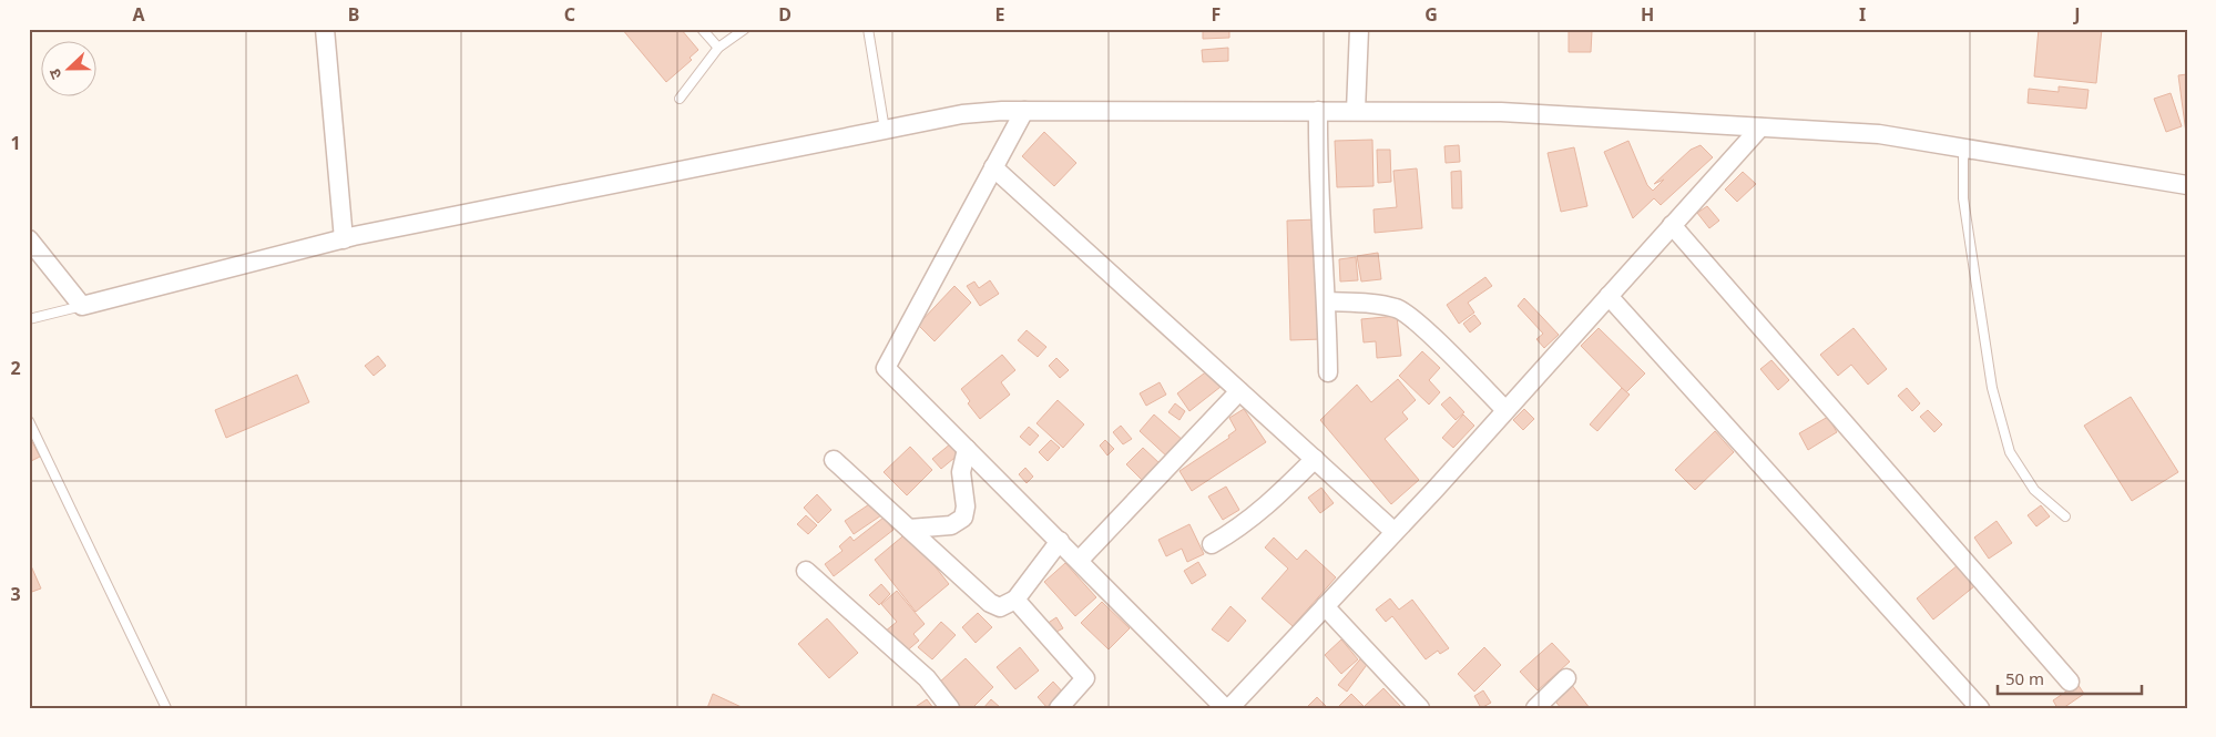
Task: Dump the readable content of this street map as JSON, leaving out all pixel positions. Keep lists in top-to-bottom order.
{
  "scale_bar": "50 m",
  "north": "left",
  "grid": {
    "columns": [
      "A",
      "B",
      "C",
      "D",
      "E",
      "F",
      "G",
      "H",
      "I",
      "J"
    ],
    "rows": ["1", "2", "3"]
  }
}
